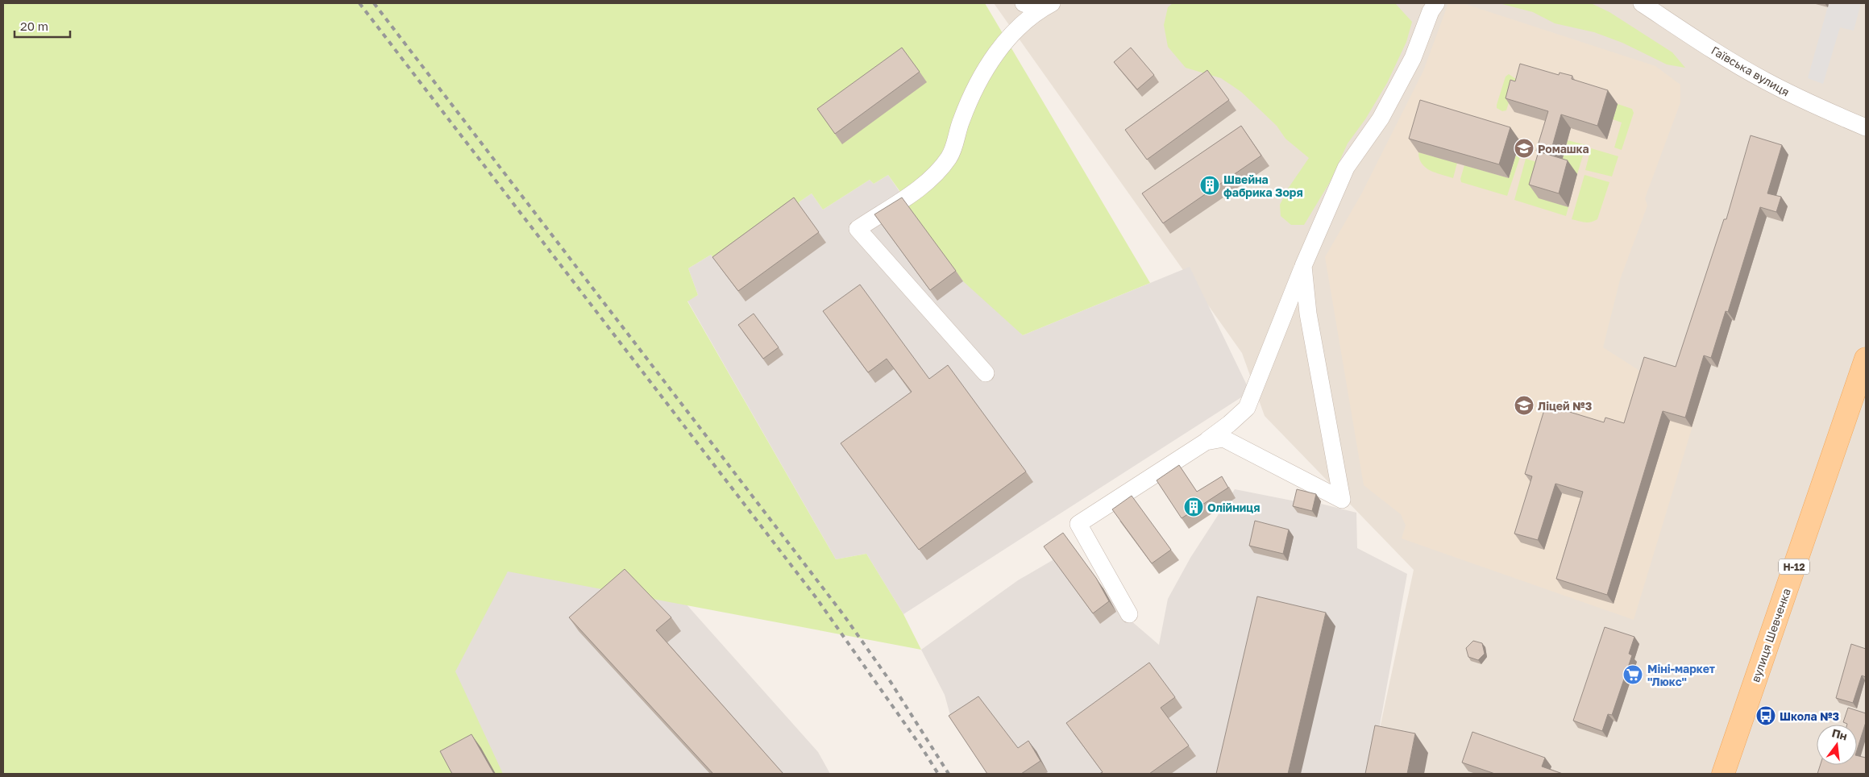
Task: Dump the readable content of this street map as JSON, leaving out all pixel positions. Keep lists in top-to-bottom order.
{
  "streets": {
    "main road": ["Н-12", "вулиця Шевченка"],
    "street": ["Гаївська вулиця"]
  },
  "places": {
    "school or university": ["Ромашка", "Ліцей №3"],
    "building": ["Швейна фабрика Зоря", "Олійниця"],
    "supermarket": ["Міні-маркет \"Люкс\""],
    "bus stop": ["Школа №3"]
  },
  "scale_bar": "20 m",
  "north": "top"
}
